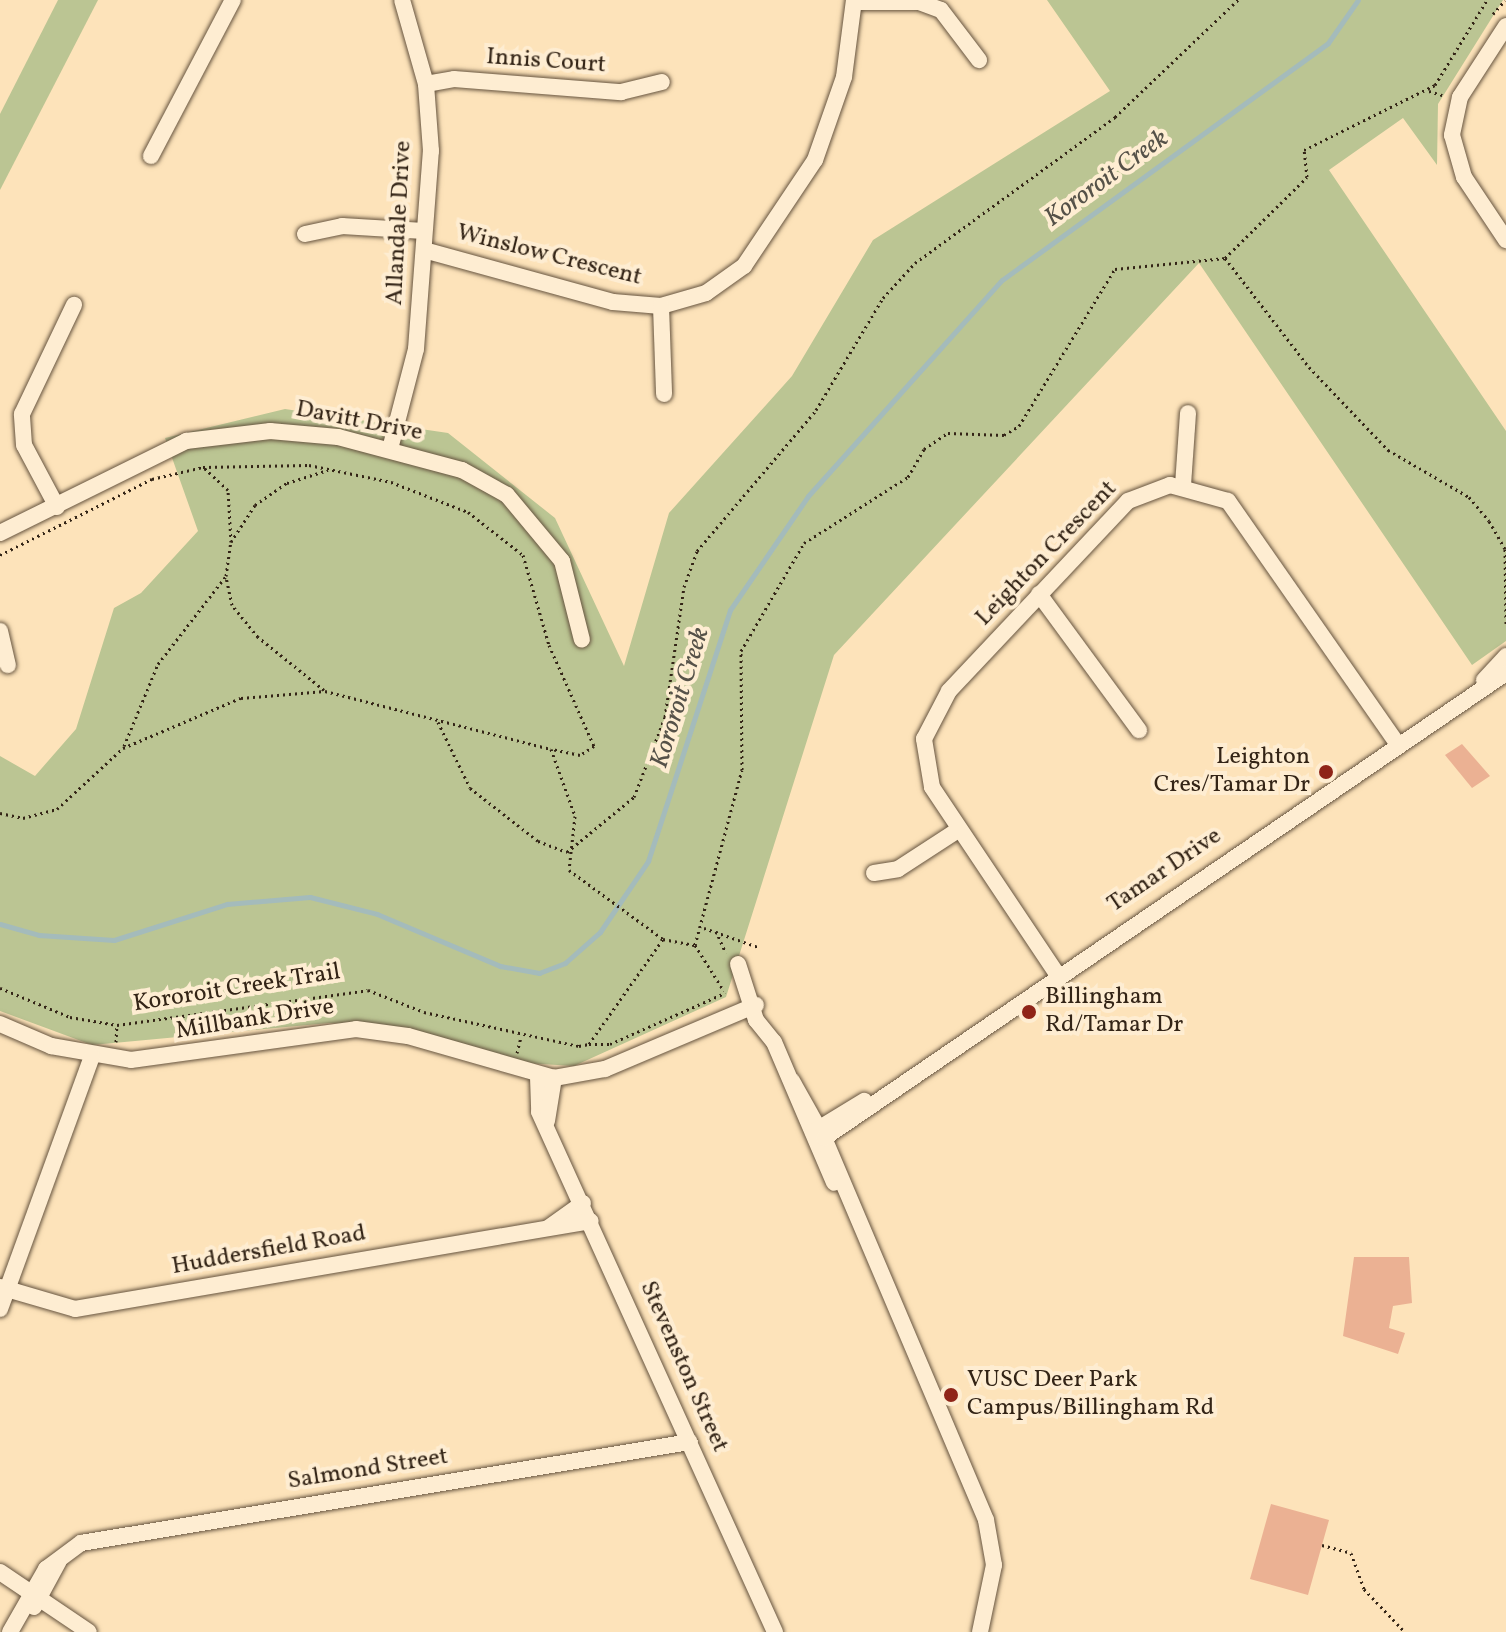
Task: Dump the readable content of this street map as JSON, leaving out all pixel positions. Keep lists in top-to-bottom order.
{
  "streets": {
    "street": [
      "Innis Court",
      "Allandale Drive",
      "Winslow Crescent",
      "Davitt Drive",
      "Leighton Crescent",
      "Tamar Drive",
      "Millbank Drive",
      "Huddersfield Road",
      "Stevenston Street",
      "Salmond Street"
    ],
    "path": ["Kororoit Creek Trail"]
  },
  "crossings": [
    ["Innis Court", "Allandale Drive"],
    ["Allandale Drive", "Winslow Crescent"],
    ["Allandale Drive", "Davitt Drive"],
    ["Leighton Crescent", "Tamar Drive"],
    ["Millbank Drive", "Stevenston Street"],
    ["Huddersfield Road", "Stevenston Street"],
    ["Stevenston Street", "Salmond Street"]
  ],
  "water": ["Kororoit Creek"],
  "places": ["Leighton Cres/Tamar Dr", "Billingham Rd/Tamar Dr", "VUSC Deer Park Campus/Billingham Rd"]
}
